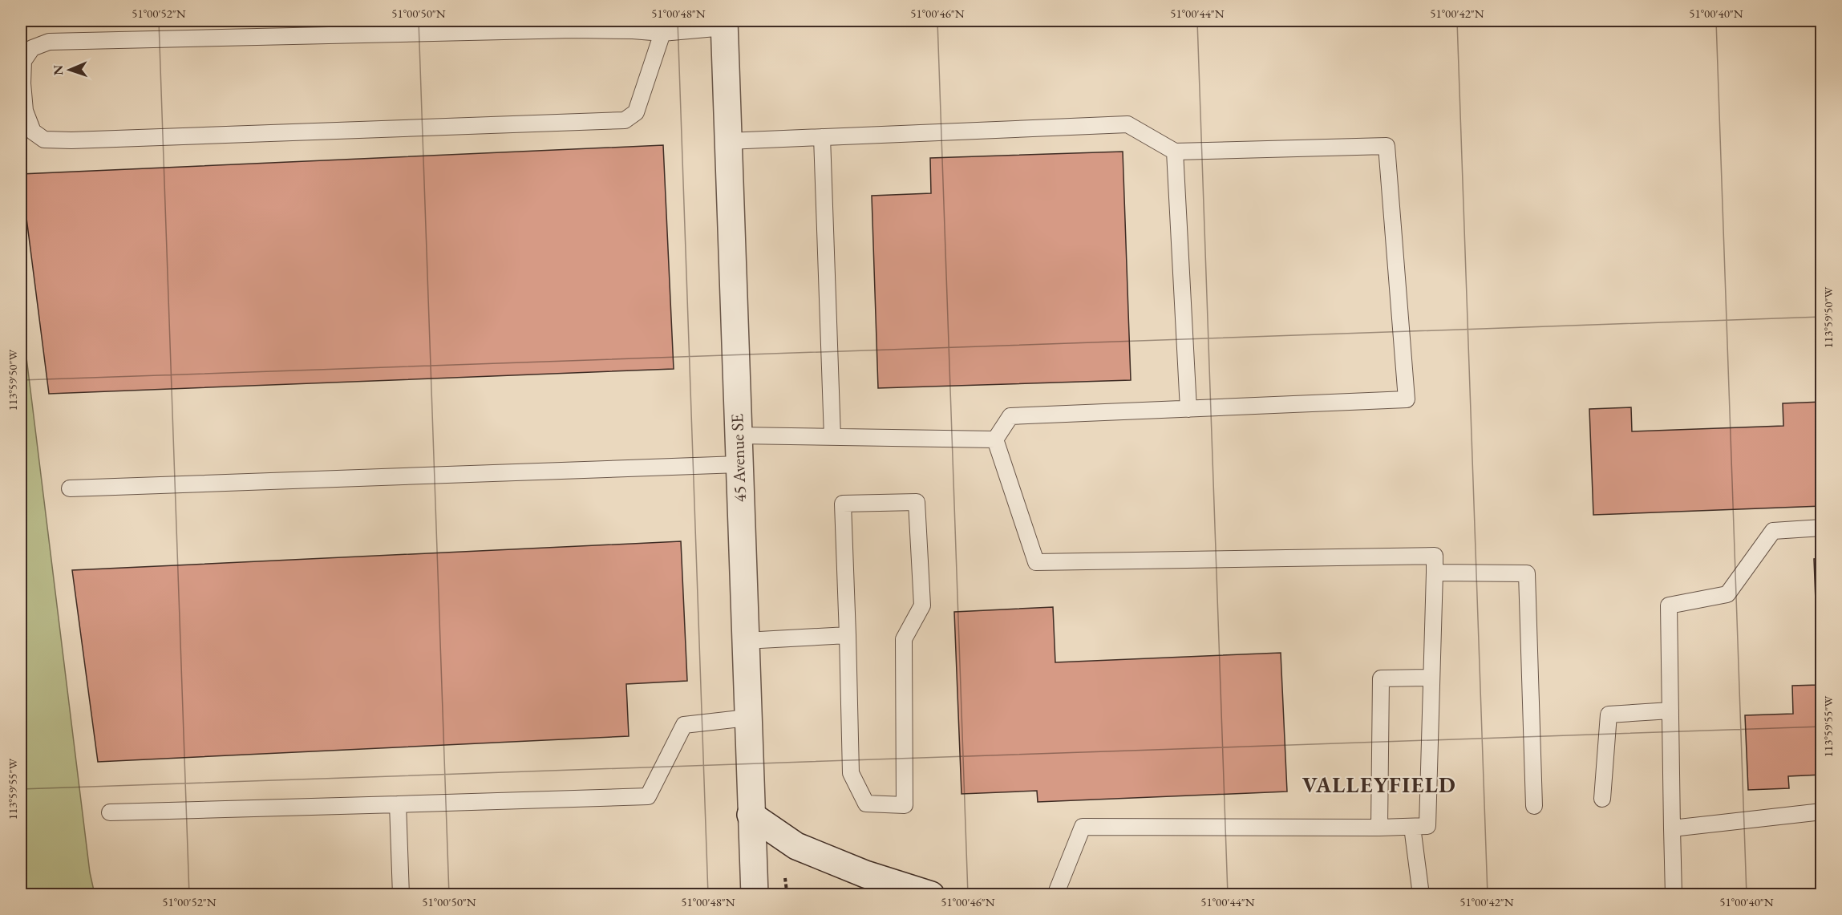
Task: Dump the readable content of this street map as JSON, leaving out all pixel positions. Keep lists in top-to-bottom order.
{
  "streets": {
    "street": ["45 Avenue SE"]
  },
  "districts": ["VALLEYFIELD"],
  "north": "left",
  "coordinates": [
    "51°00'52\"N",
    "51°00'50\"N",
    "51°00'48\"N",
    "51°00'46\"N",
    "51°00'44\"N",
    "51°00'42\"N",
    "51°00'40\"N",
    "113°59'50\"W",
    "113°59'55\"W"
  ]
}
